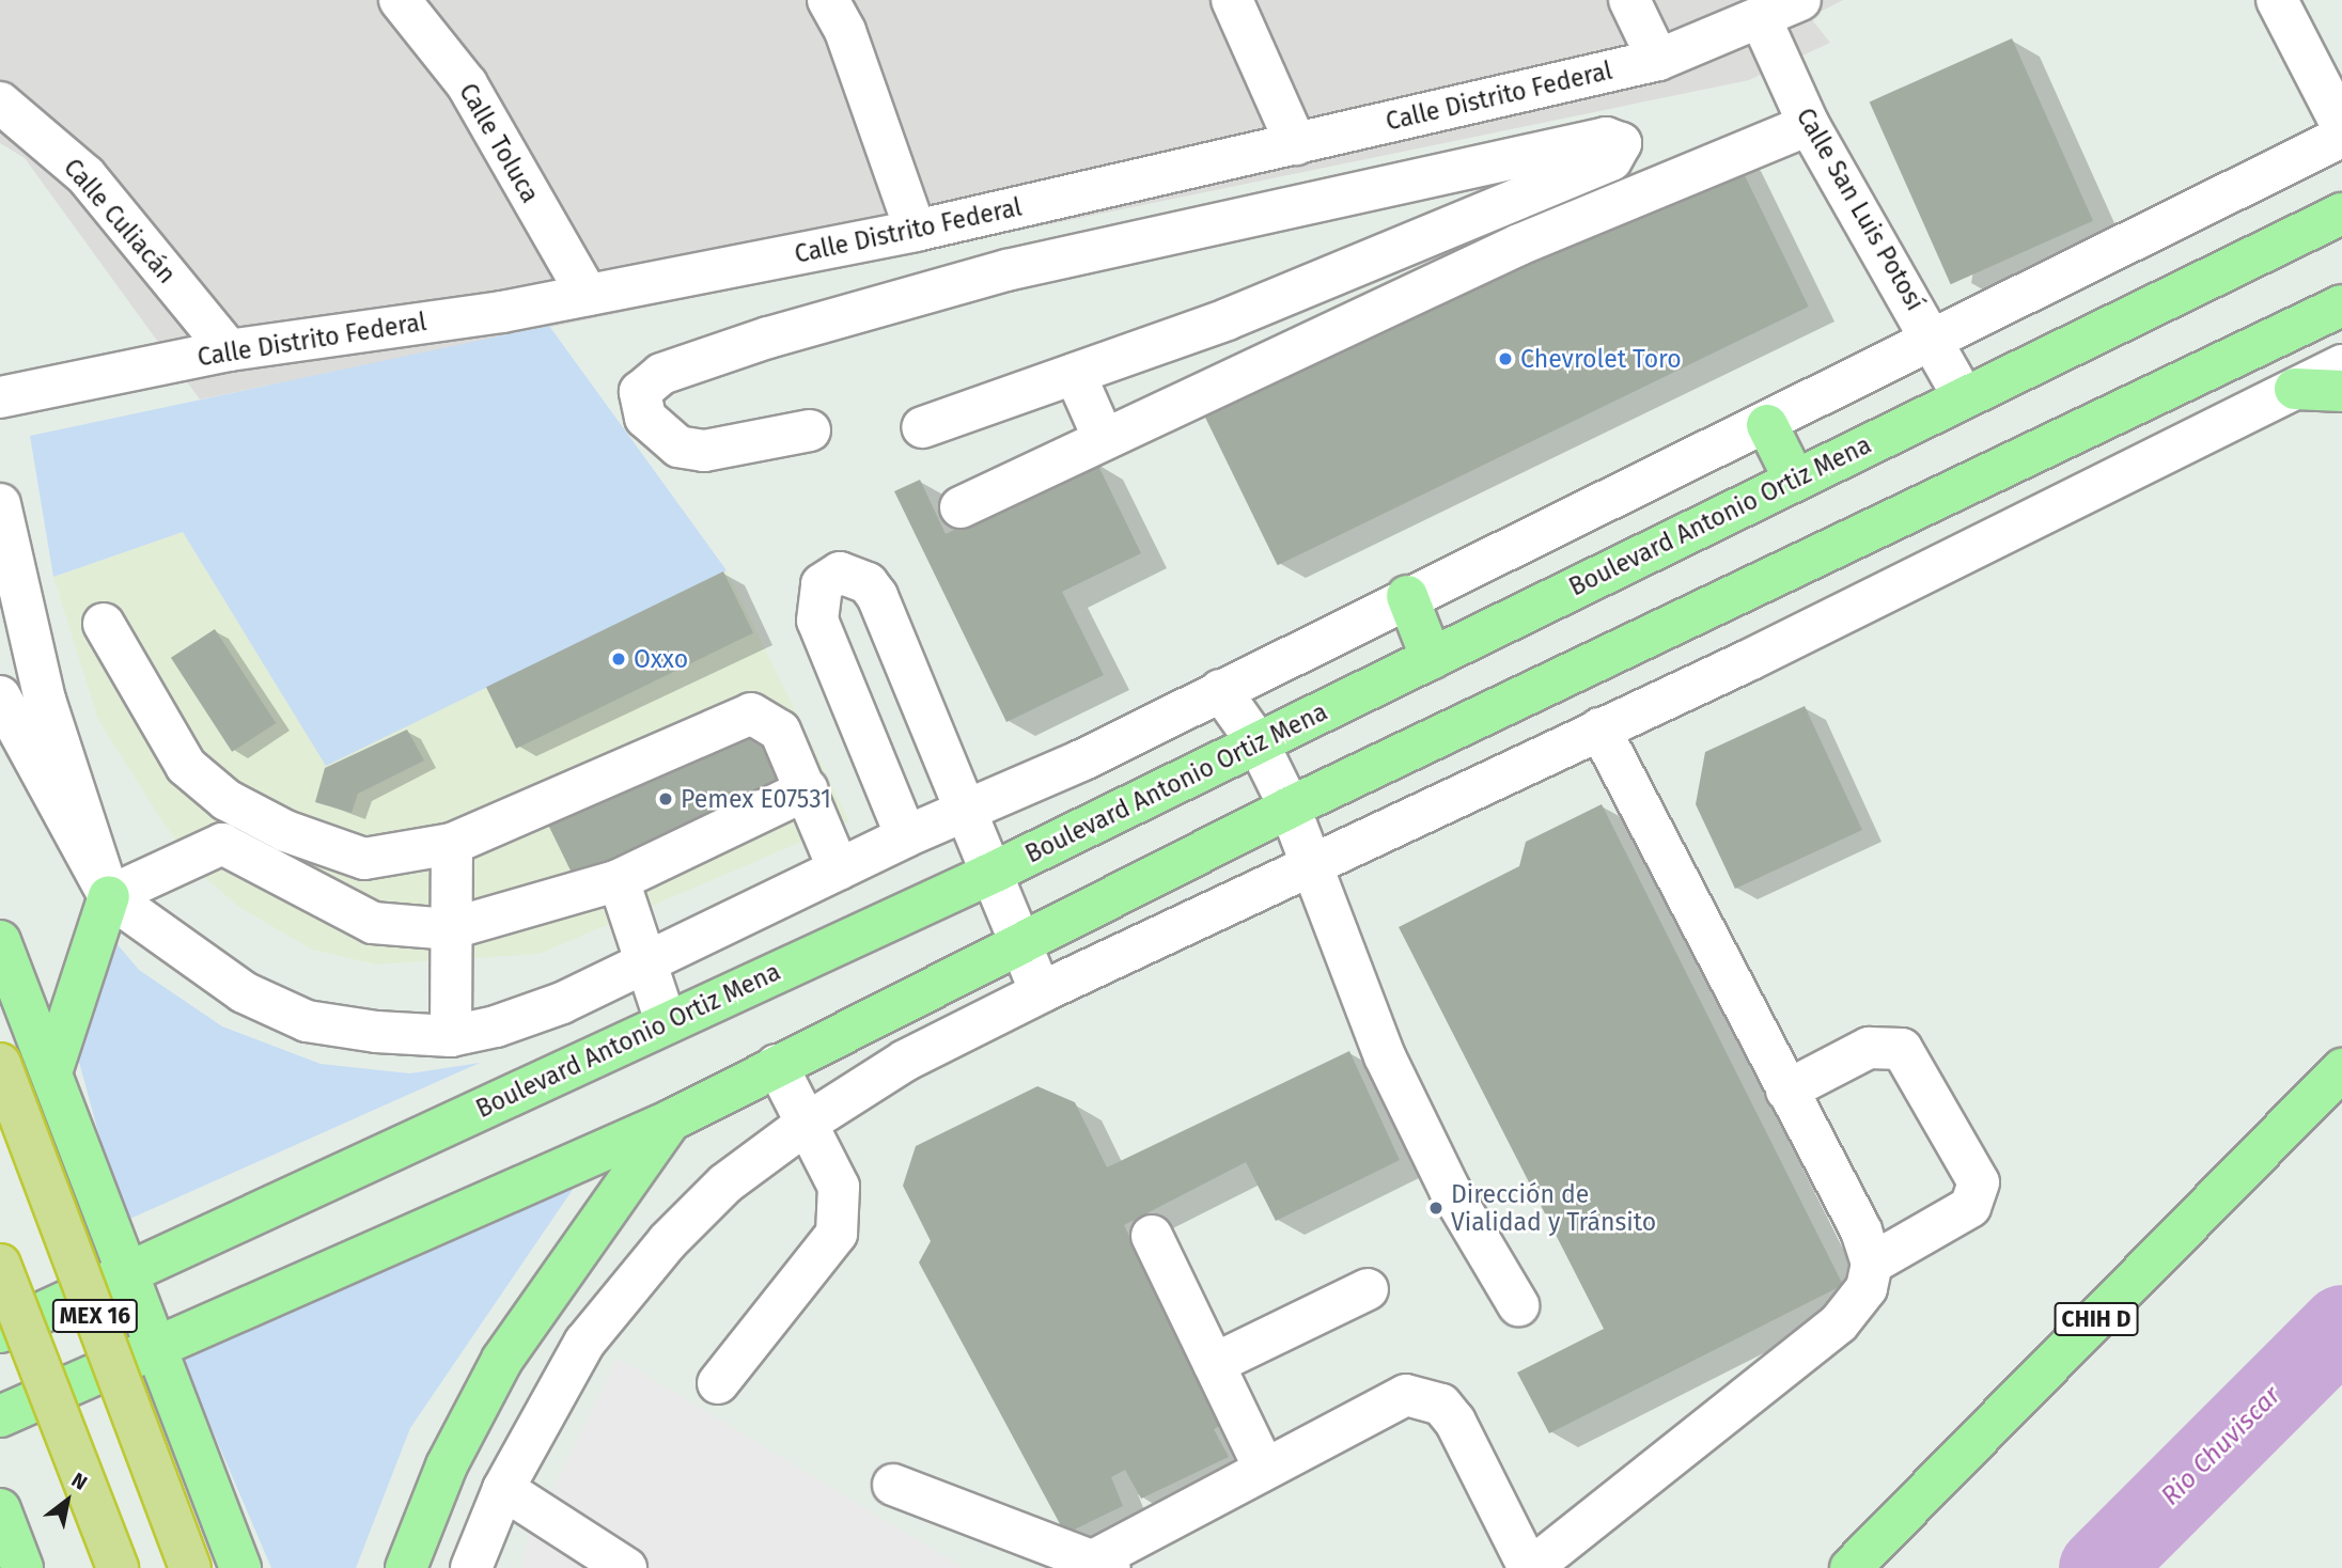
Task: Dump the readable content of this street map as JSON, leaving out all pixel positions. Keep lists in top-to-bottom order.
{
  "streets": {
    "highway": ["MEX 16"],
    "main road": ["Boulevard Antonio Ortiz Mena", "CHIH D"],
    "street": [
      "Calle Distrito Federal",
      "Calle Toluca",
      "Calle San Luis Potosí",
      "Calle Culiacán"
    ]
  },
  "crossings": [
    ["Calle Distrito Federal", "Calle Toluca"],
    ["Calle Distrito Federal", "Calle San Luis Potosí"],
    ["Calle Distrito Federal", "Calle Culiacán"],
    ["Calle San Luis Potosí", "Boulevard Antonio Ortiz Mena"]
  ],
  "water": ["Rio Chuviscar"],
  "places": [
    "Chevrolet Toro",
    "Oxxo",
    "Pemex E07531",
    "Dirección de Vialidad y Tránsito"
  ],
  "north": "top right"
}
